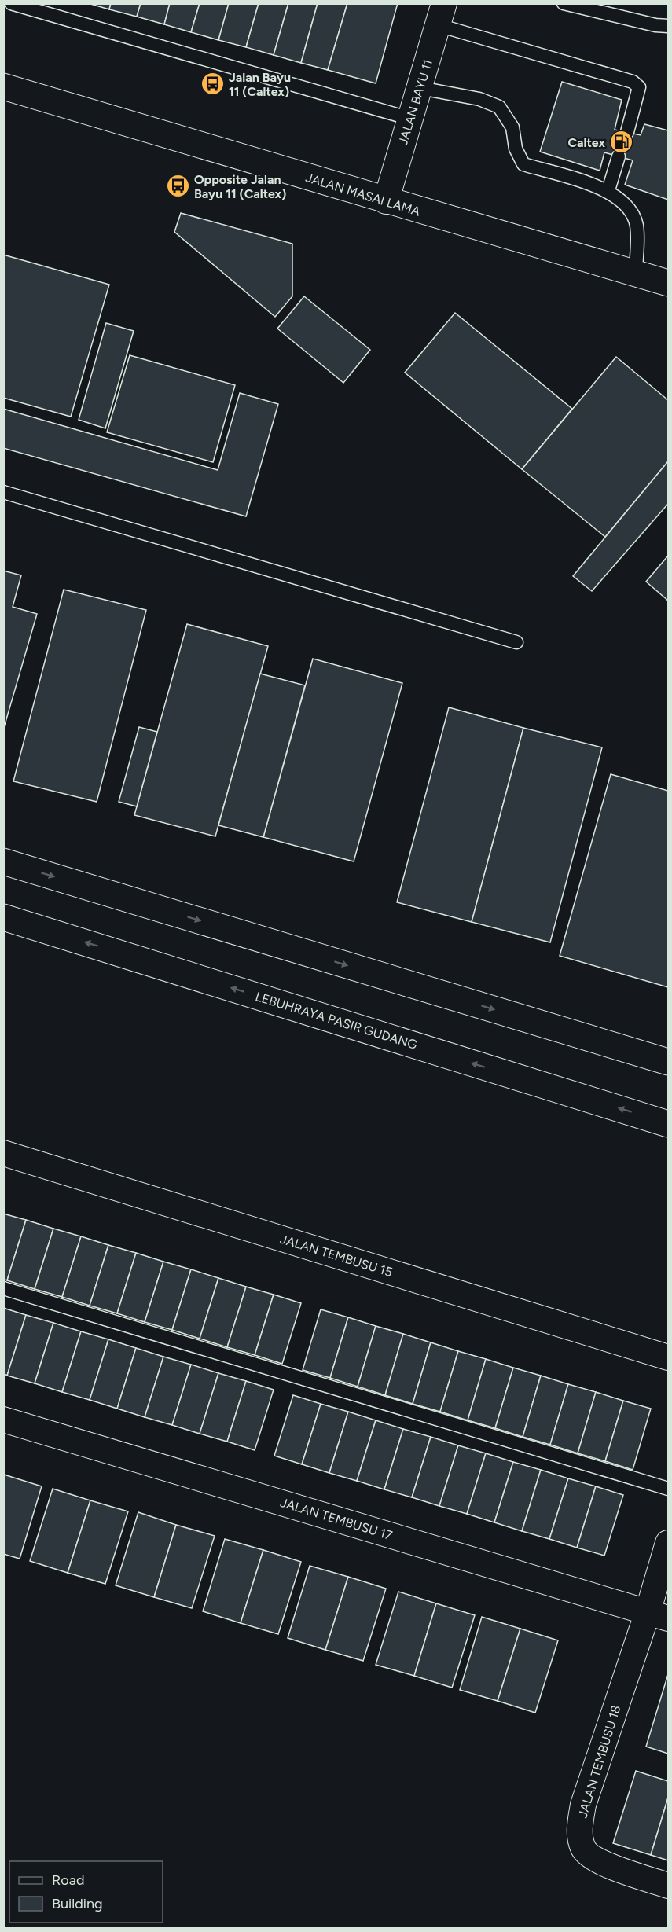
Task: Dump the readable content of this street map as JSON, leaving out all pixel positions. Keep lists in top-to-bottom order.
{
  "streets": {
    "main road": ["JALAN MASAI LAMA", "LEBUHRAYA PASIR GUDANG"],
    "street": [
      "JALAN BAYU 11",
      "JALAN TEMBUSU 15",
      "JALAN TEMBUSU 17",
      "JALAN TEMBUSU 18"
    ]
  },
  "crossings": [
    ["JALAN BAYU 11", "JALAN MASAI LAMA"],
    ["JALAN TEMBUSU 17", "JALAN TEMBUSU 18"]
  ],
  "places": {
    "bus stop": ["Jalan Bayu 11 (Caltex)", "Opposite Jalan Bayu 11 (Caltex)"],
    "fuel station": ["Caltex"]
  },
  "legend": ["Road", "Building"]
}
